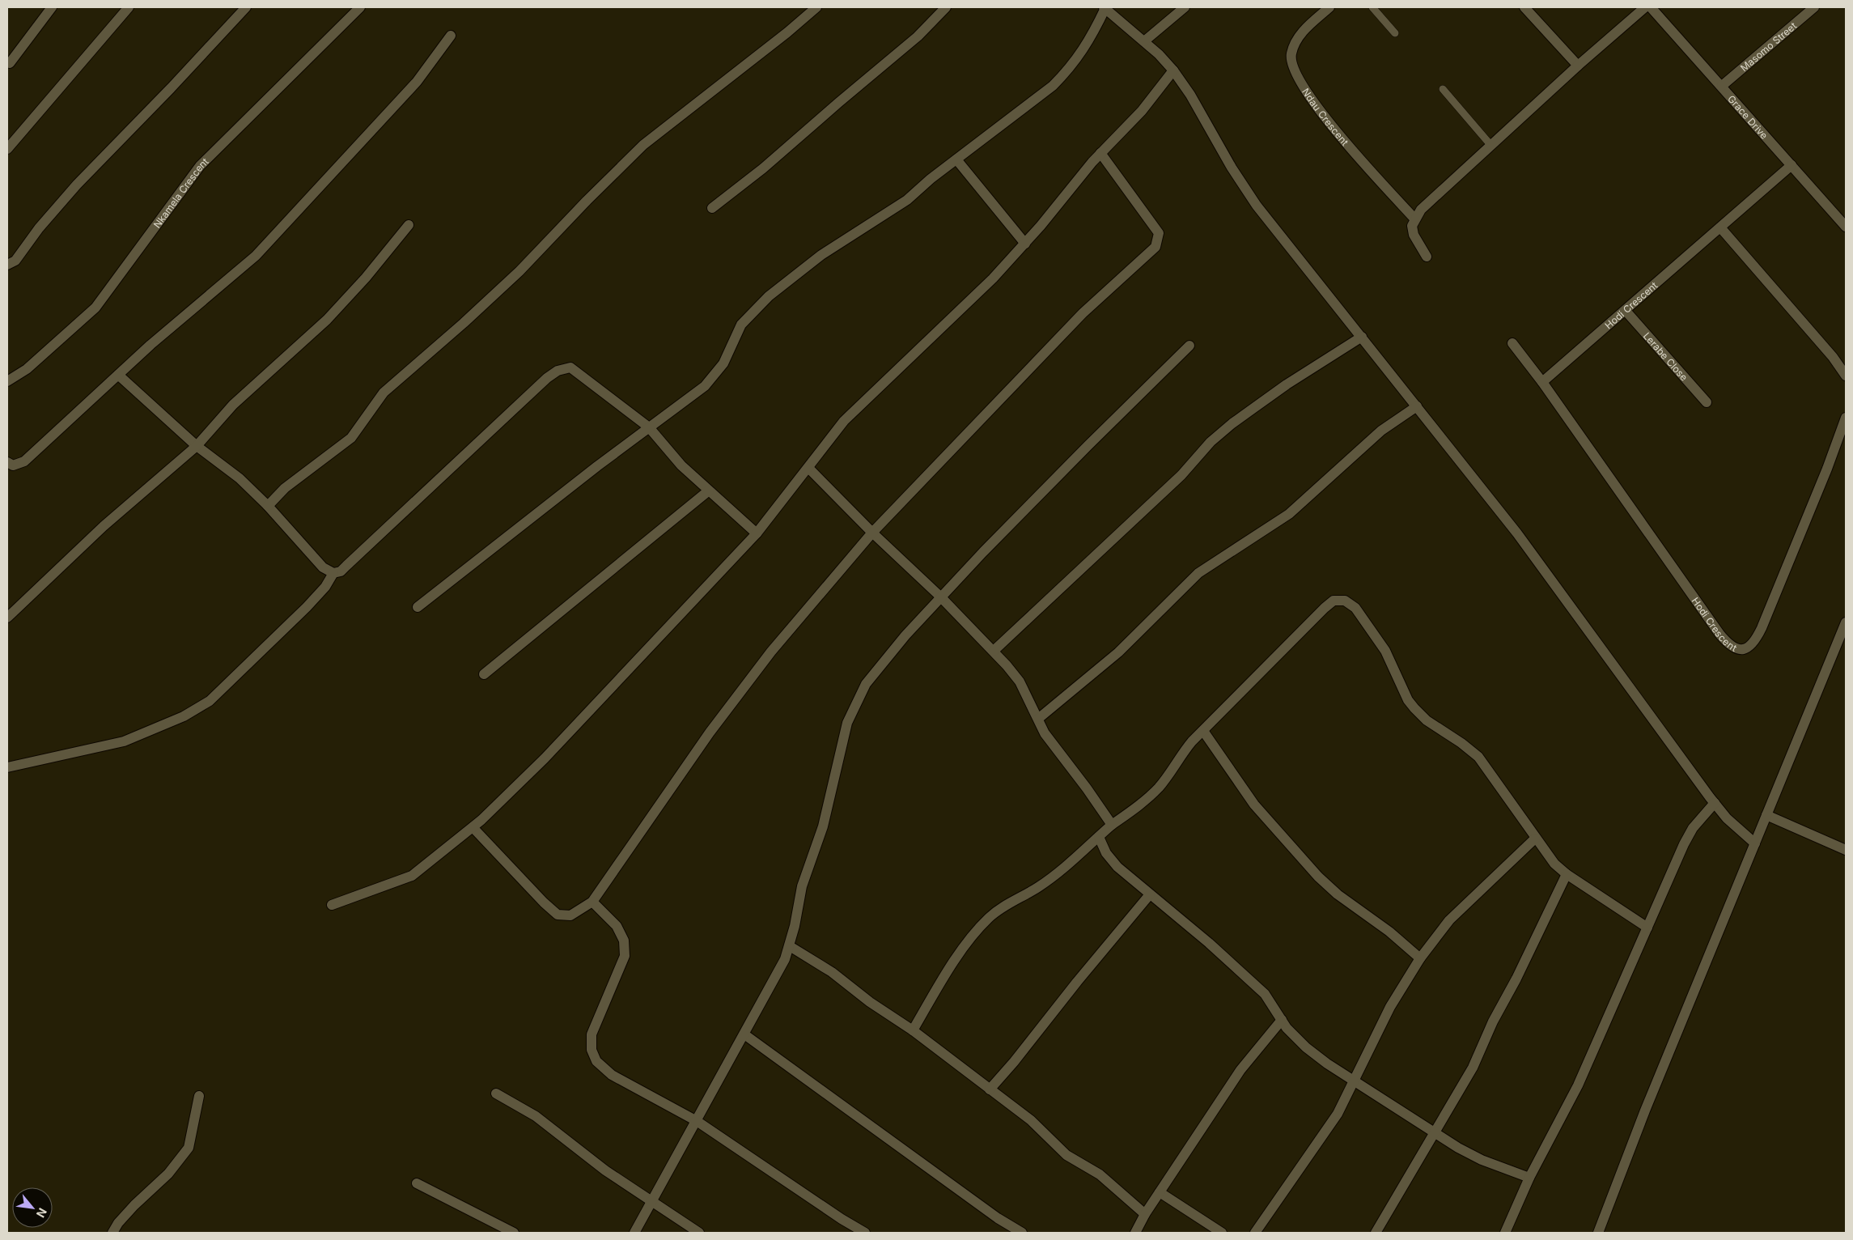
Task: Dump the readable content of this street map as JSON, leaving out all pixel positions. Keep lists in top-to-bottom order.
{
  "streets": {
    "street": [
      "Masomo Street",
      "Ndau Crescent",
      "Grace Drive",
      "Nkamela Crescent",
      "Hodi Crescent",
      "Lerabe Close"
    ]
  },
  "crossings": [
    ["Masomo Street", "Grace Drive"],
    ["Grace Drive", "Hodi Crescent"],
    ["Hodi Crescent", "Lerabe Close"]
  ],
  "north": "bottom right"
}
